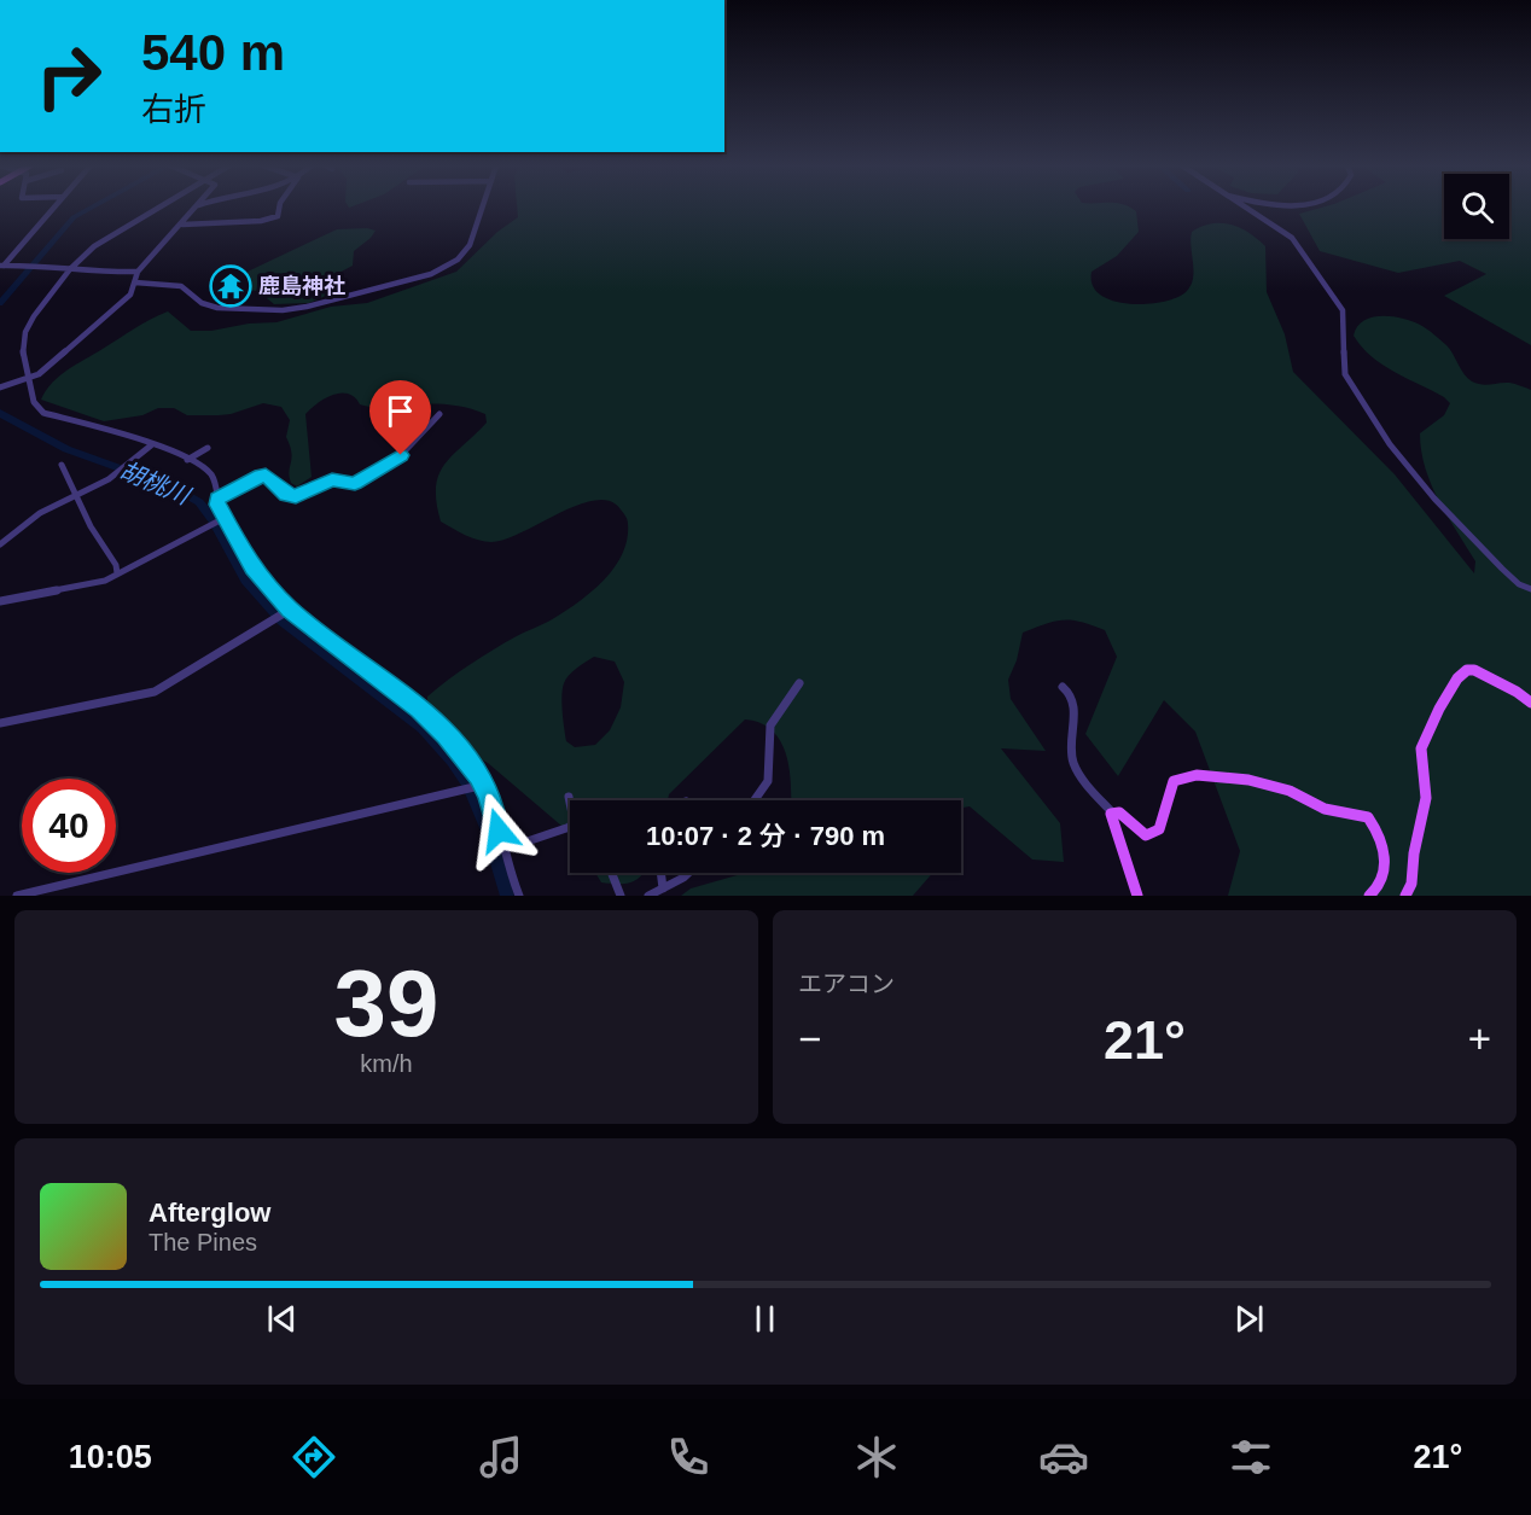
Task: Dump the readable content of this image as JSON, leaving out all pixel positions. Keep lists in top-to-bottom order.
{
  "water": ["胡桃川"],
  "places": {
    "temple": ["鹿島神社"]
  },
  "page": {
    "turn": ["540 m", "右折"],
    "limit": "40",
    "trip": "10:07 · 2 分 · 790 m",
    "tile": [
      ["39", "km/h"],
      "エアコン"
    ],
    "heat": ["−", "21°", "+"],
    "song": ["Afterglow", "The Pines"],
    "tabs": ["10:05", "21°"]
  }
}
